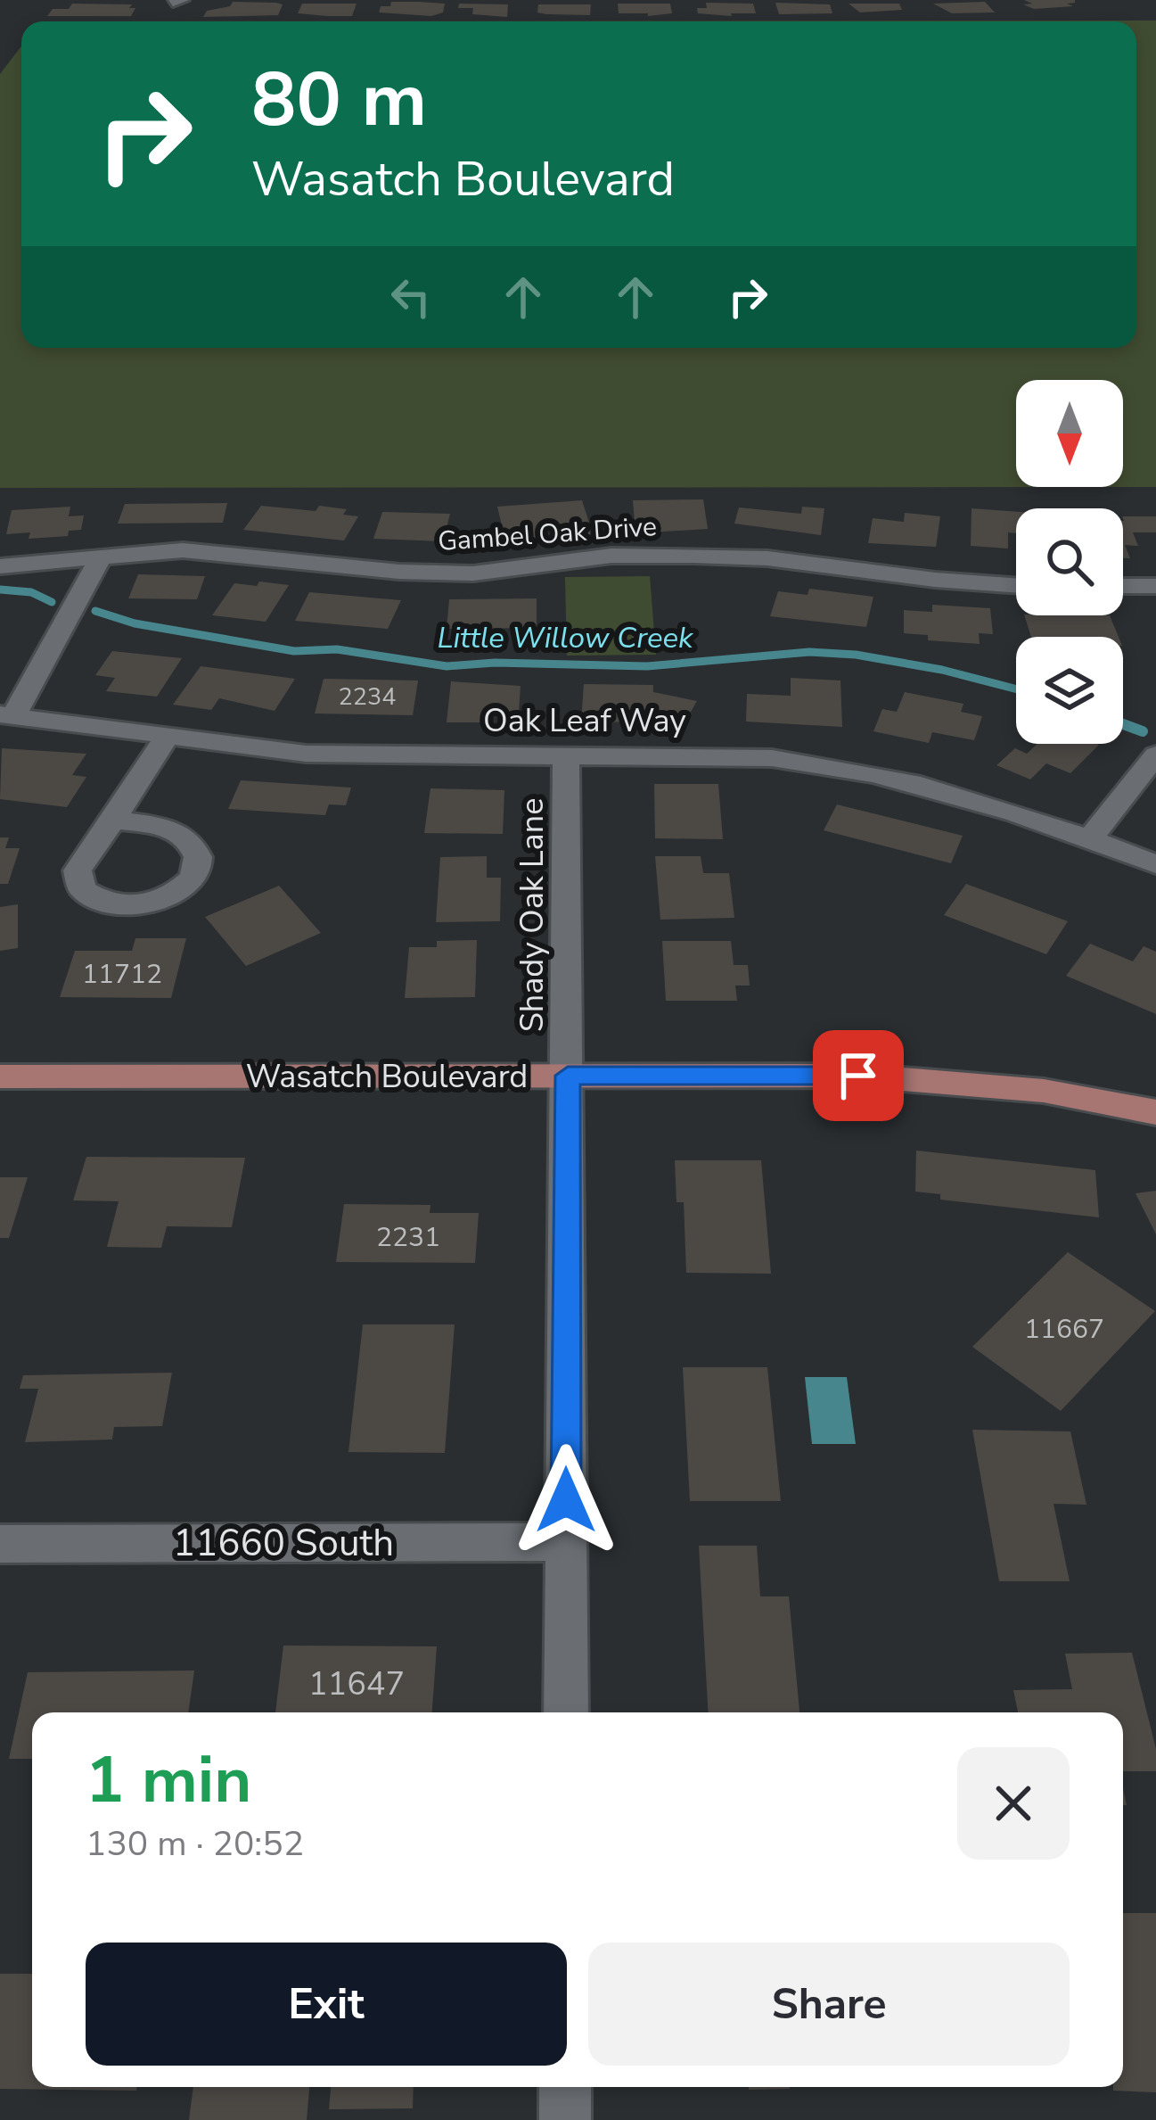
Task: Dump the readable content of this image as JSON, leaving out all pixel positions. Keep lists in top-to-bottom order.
{
  "streets": {
    "main road": ["Wasatch Boulevard"],
    "street": [
      "Gambel Oak Drive",
      "Oak Leaf Way",
      "Shady Oak Lane",
      "11660 South"
    ]
  },
  "crossings": [
    ["Oak Leaf Way", "Shady Oak Lane"],
    ["Shady Oak Lane", "Wasatch Boulevard"],
    ["Shady Oak Lane", "11660 South"]
  ],
  "water": ["Little Willow Creek"],
  "house_numbers": [
    "2234",
    "11712",
    "2231",
    "11667",
    "11647"
  ],
  "north": "bottom",
  "page": {
    "turn": ["80 m", "Wasatch Boulevard"],
    "heading": ["1 min", "130 m · 20:52"],
    "buttons": ["Exit", "Share"]
  }
}
